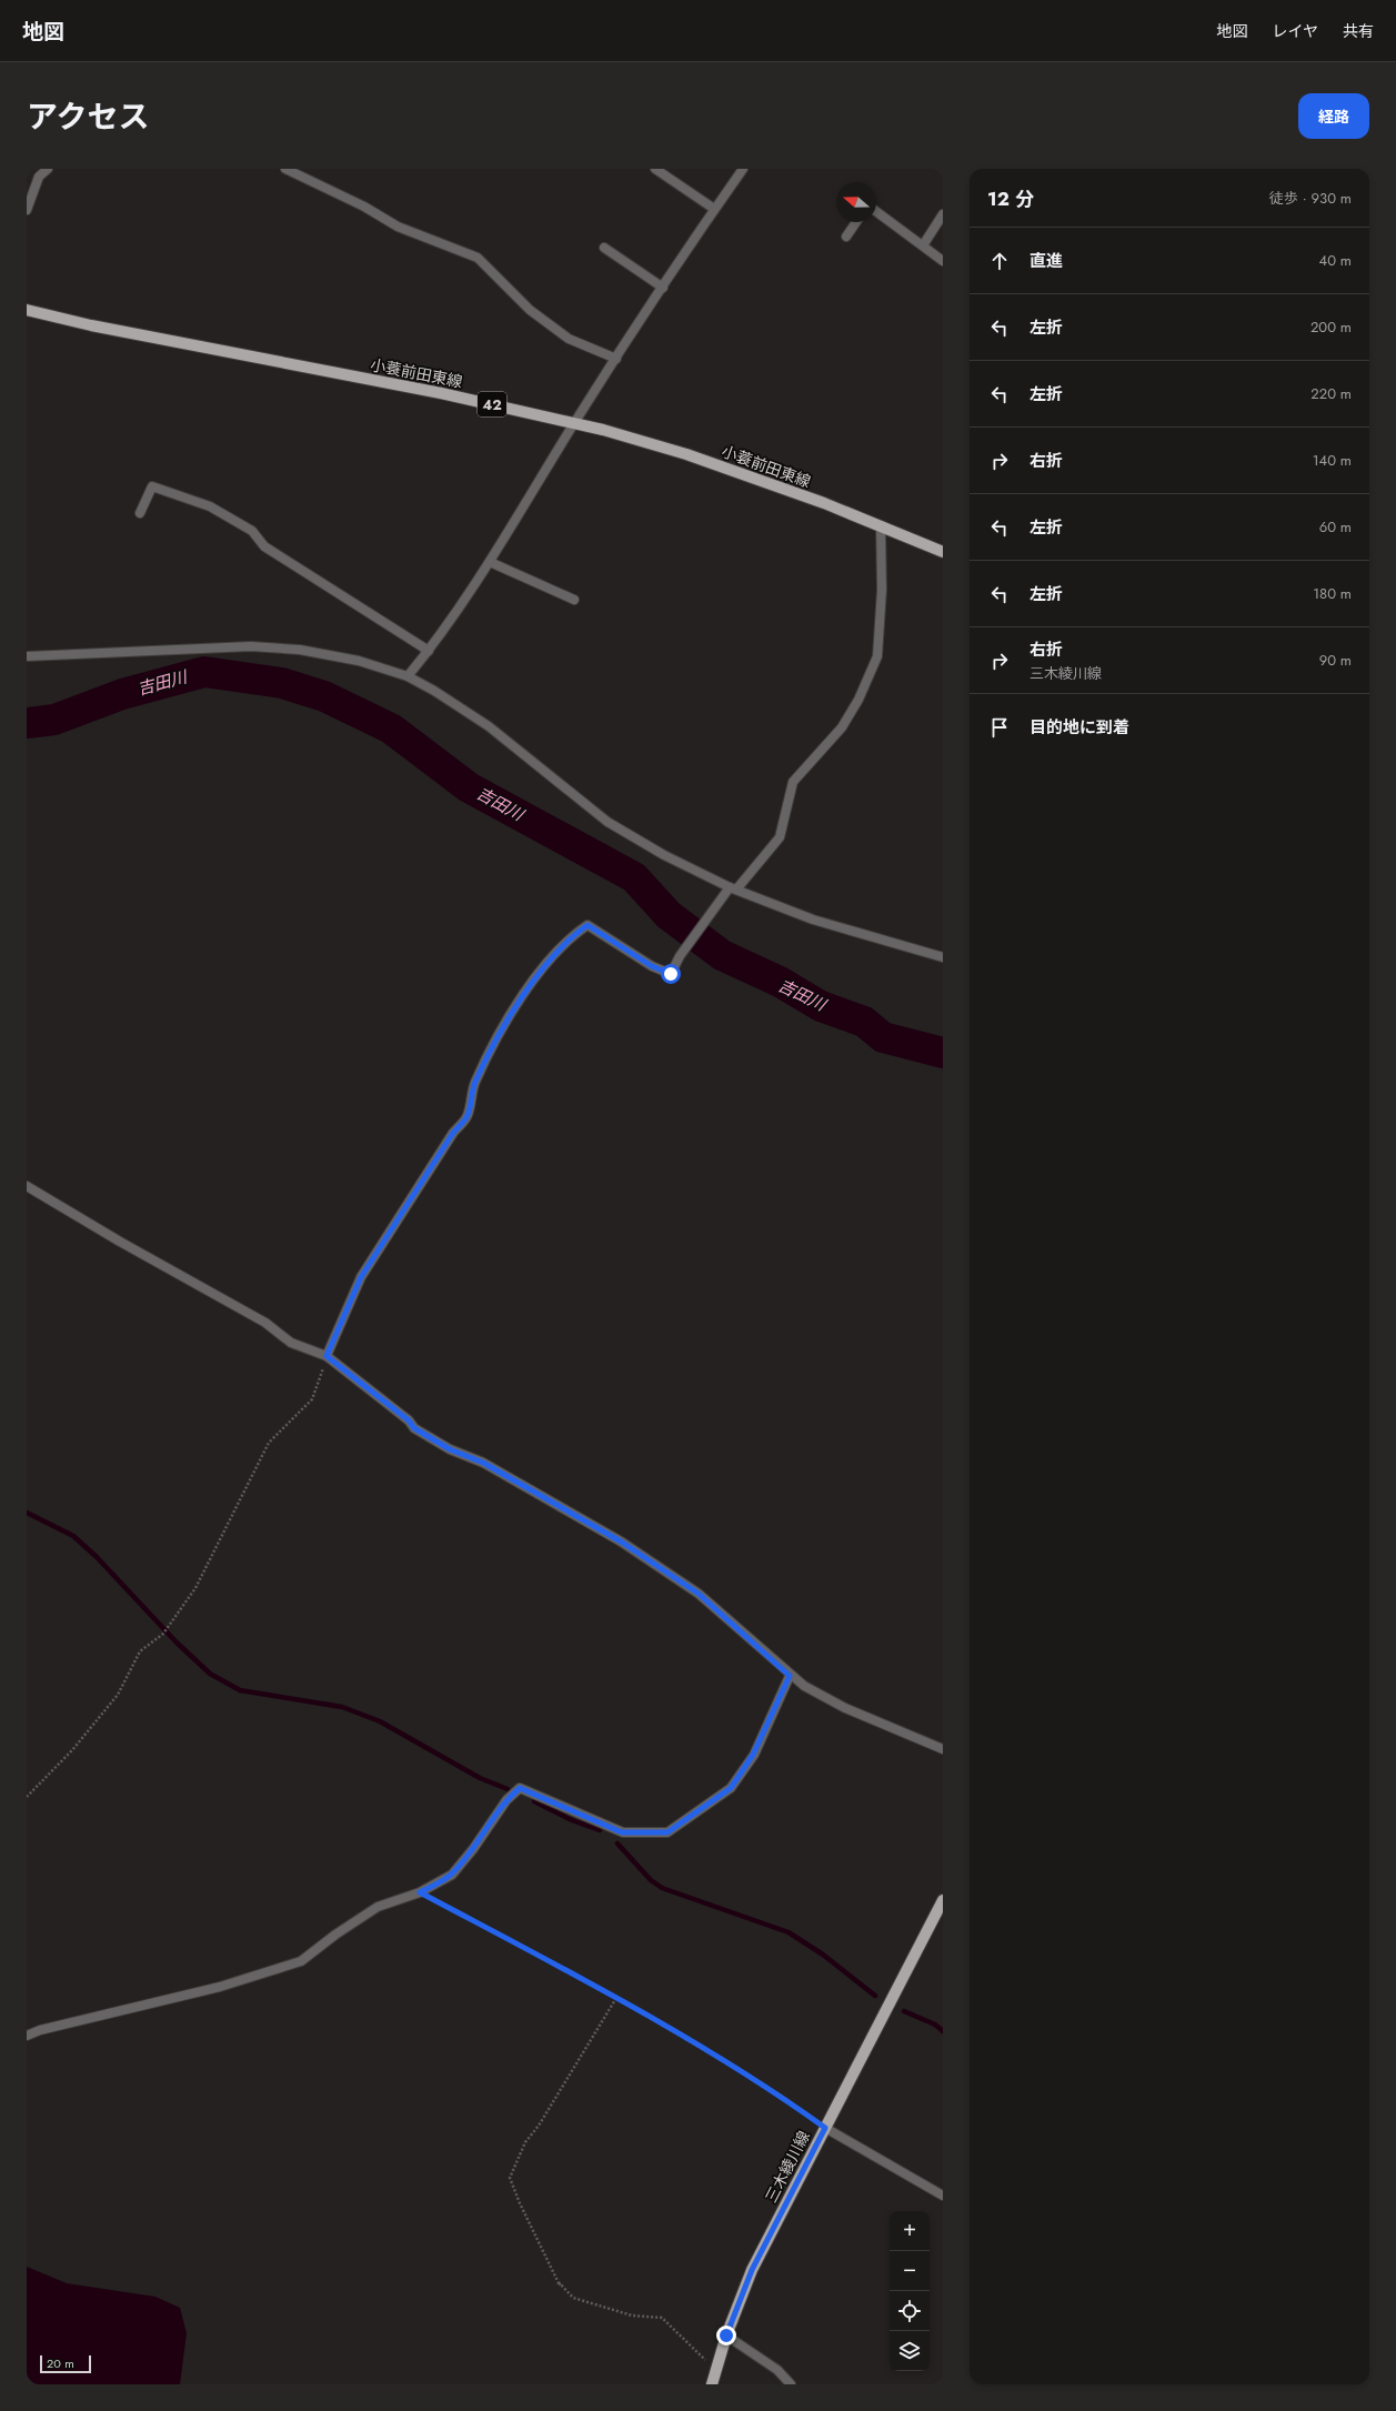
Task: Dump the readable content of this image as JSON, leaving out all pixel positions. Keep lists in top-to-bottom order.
{
  "streets": {
    "main road": ["小蓑前田東線", "42", "三木綾川線"]
  },
  "water": ["吉田川"],
  "scale_bar": "20 m",
  "north": "left",
  "page": {
    "header": "地図",
    "nav": ["地図", "レイヤ", "共有"],
    "title": "アクセス",
    "buttons": "経路",
    "heading": ["12 分", "徒歩 · 930 m"],
    "list": [
      ["直進", "40 m"],
      ["左折", "200 m"],
      ["左折", "220 m"],
      ["右折", "140 m"],
      ["左折", "60 m"],
      ["左折", "180 m"],
      ["右折", "三木綾川線", "90 m"],
      "目的地に到着"
    ],
    "map_buttons": ["+", "−"],
    "scale": "20 m"
  }
}
